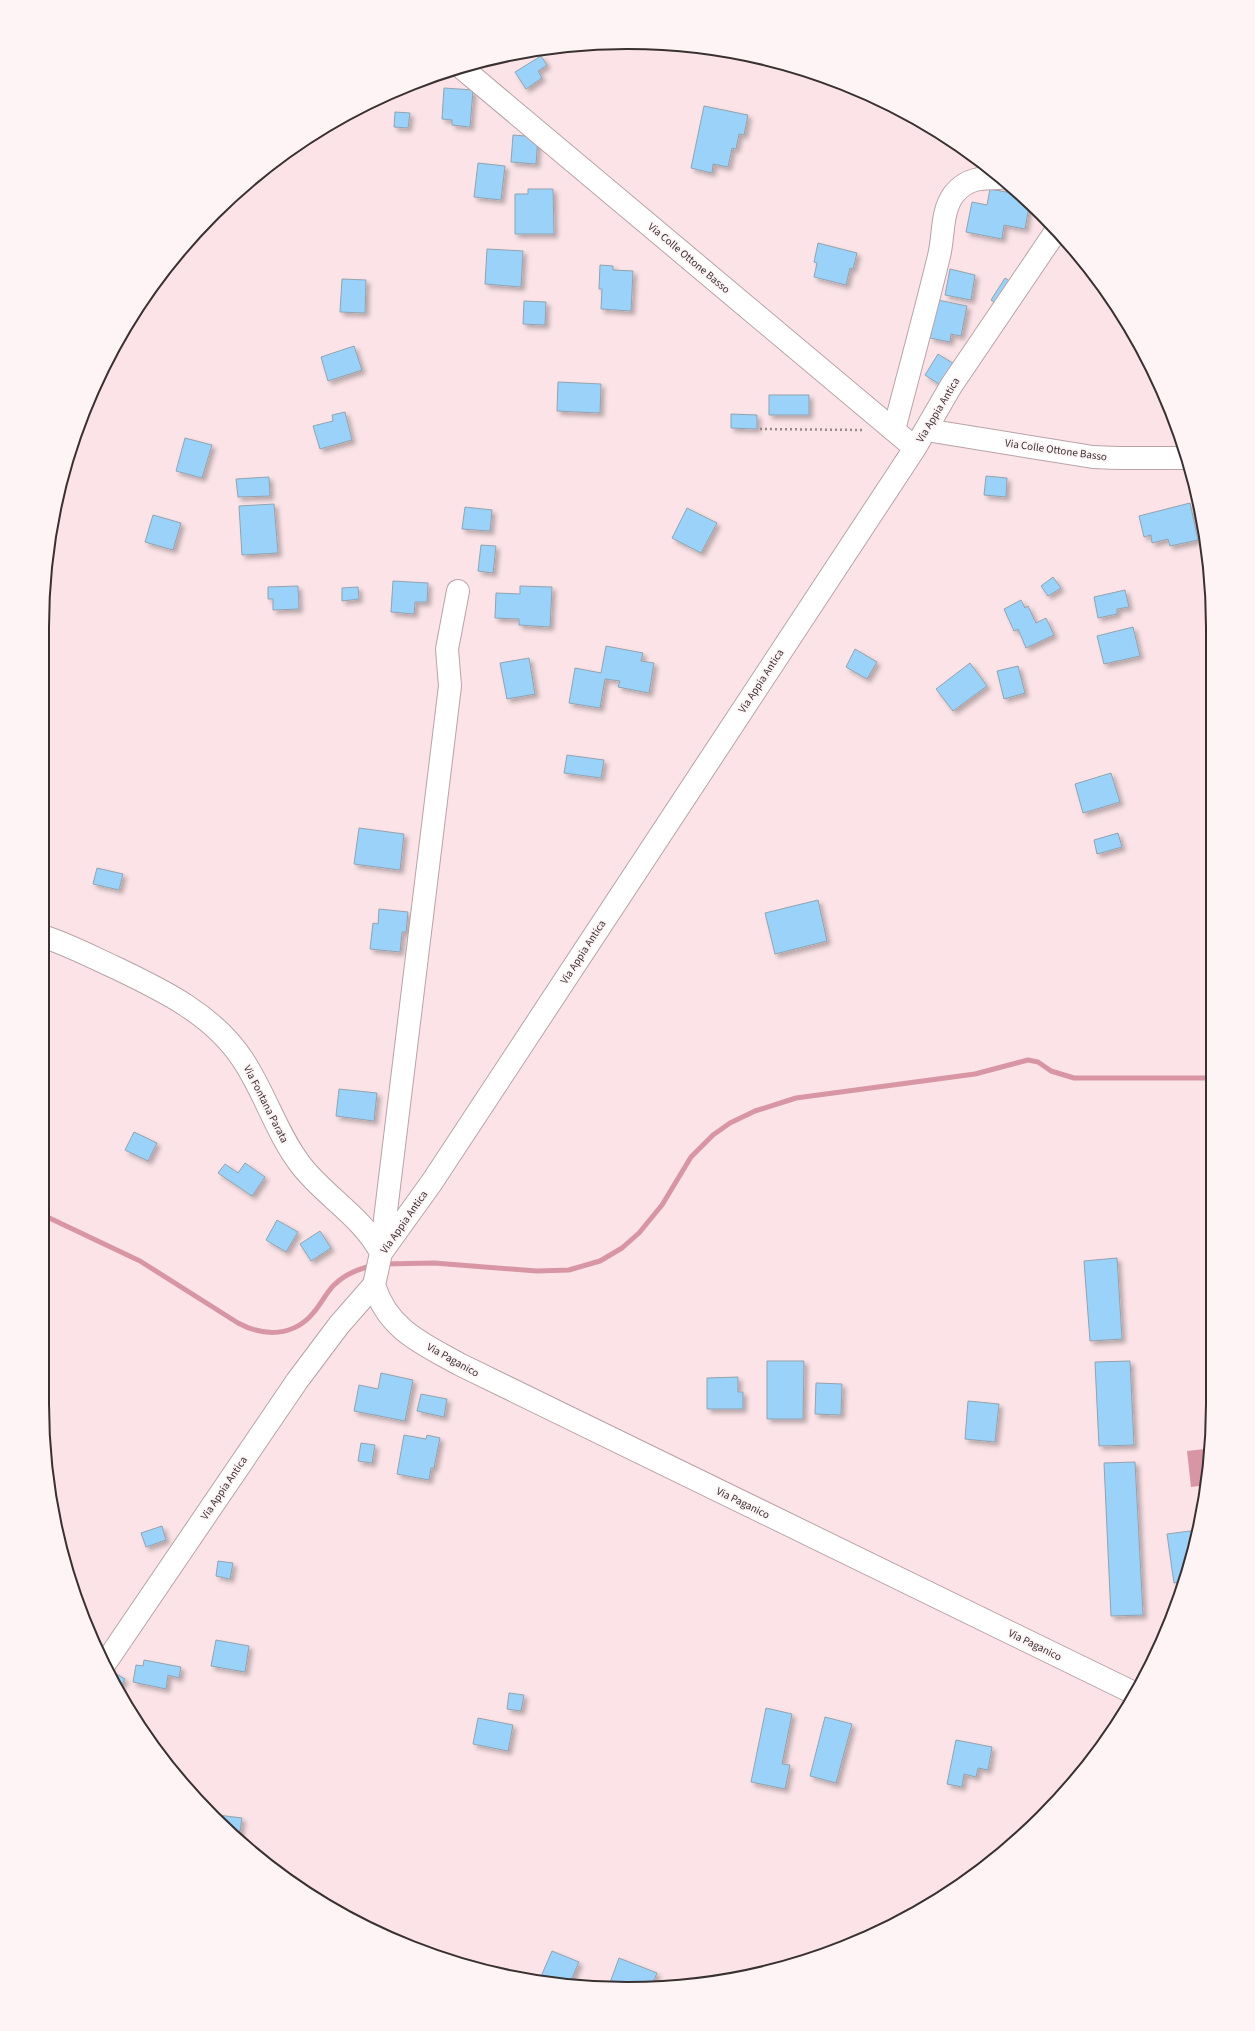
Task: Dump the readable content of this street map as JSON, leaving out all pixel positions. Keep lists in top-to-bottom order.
{
  "streets": {
    "street": [
      "Via Colle Ottone Basso",
      "Via Appia Antica",
      "Via Fontana Parata",
      "Via Paganico"
    ]
  },
  "crossings": [
    ["Via Colle Ottone Basso", "Via Appia Antica"],
    ["Via Appia Antica", "Via Fontana Parata"],
    ["Via Appia Antica", "Via Paganico"]
  ]
}
